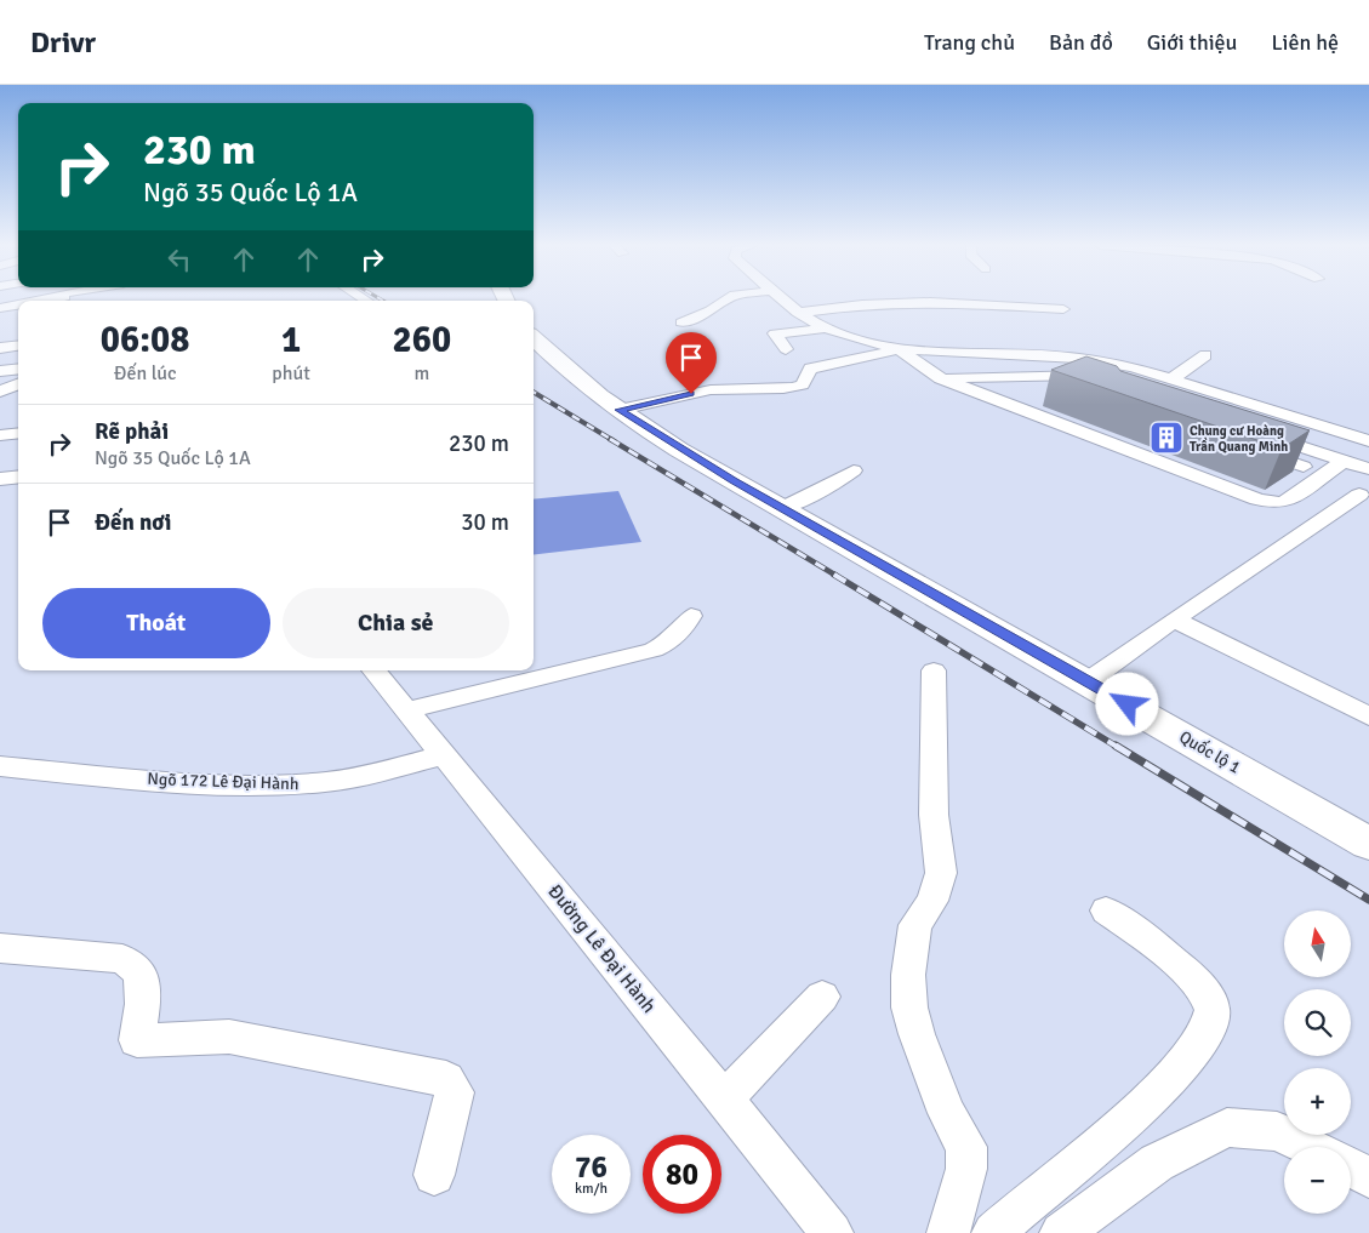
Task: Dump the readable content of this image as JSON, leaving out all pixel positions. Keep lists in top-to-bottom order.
{
  "streets": {
    "highway": ["Quốc lộ 1"],
    "street": ["Ngõ 172 Lê Đại Hành", "Đường Lê Đại Hành"]
  },
  "crossings": [
    ["Ngõ 172 Lê Đại Hành", "Đường Lê Đại Hành"]
  ],
  "places": {
    "building": ["Chung cư Hoàng Trần Quang Minh"]
  },
  "north": "top",
  "page": {
    "header": "Drivr",
    "nav": [
      "Trang chủ",
      "Bản đồ",
      "Giới thiệu",
      "Liên hệ"
    ],
    "turn": ["230 m", "Ngõ 35 Quốc Lộ 1A"],
    "eta": [
      "06:08",
      "Đến lúc",
      "1",
      "phút",
      "260",
      "m"
    ],
    "list": [
      {
        "name": "Rẽ phải",
        "note": "Ngõ 35 Quốc Lộ 1A",
        "value": "230 m"
      },
      {
        "name": "Đến nơi",
        "value": "30 m"
      }
    ],
    "buttons": ["Thoát", "Chia sẻ"],
    "map_buttons": ["+", "−"],
    "speed": "76 km/h",
    "limit": "80"
  }
}
